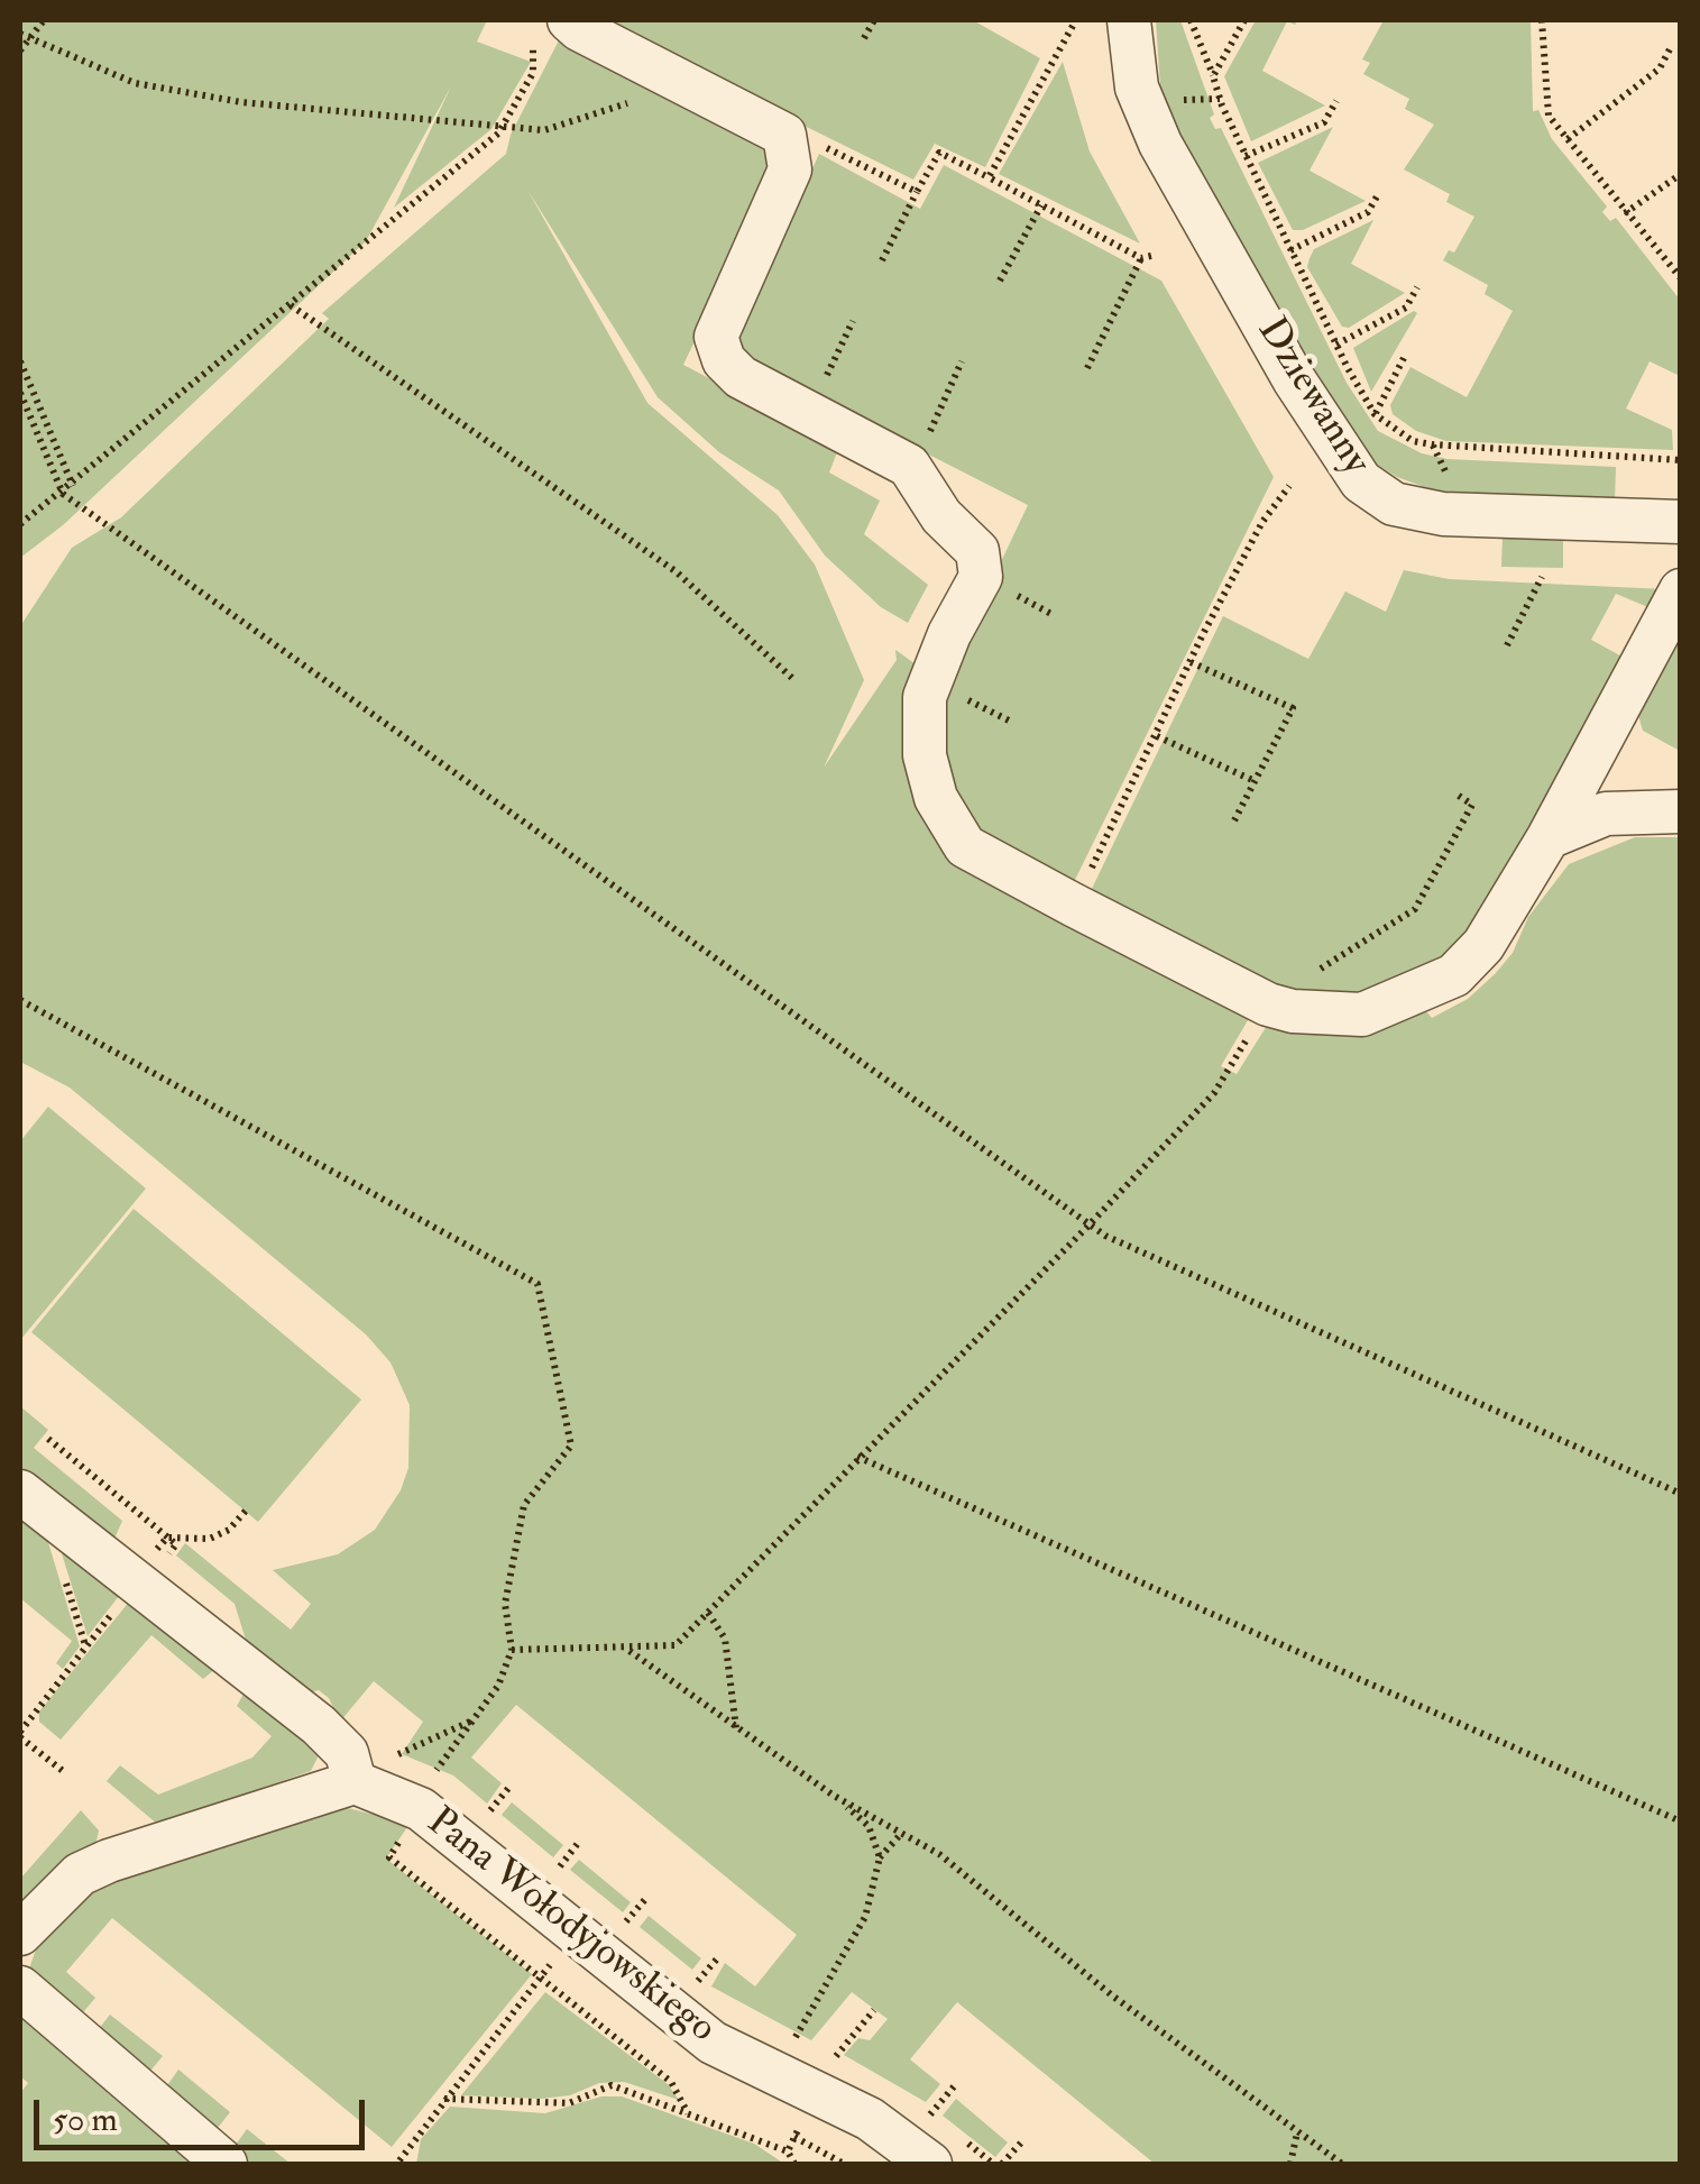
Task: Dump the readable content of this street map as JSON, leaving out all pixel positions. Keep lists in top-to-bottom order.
{
  "streets": {
    "street": ["Dziewanny", "Pana Wołodyjowskiego"]
  },
  "scale_bar": "50 m"
}
